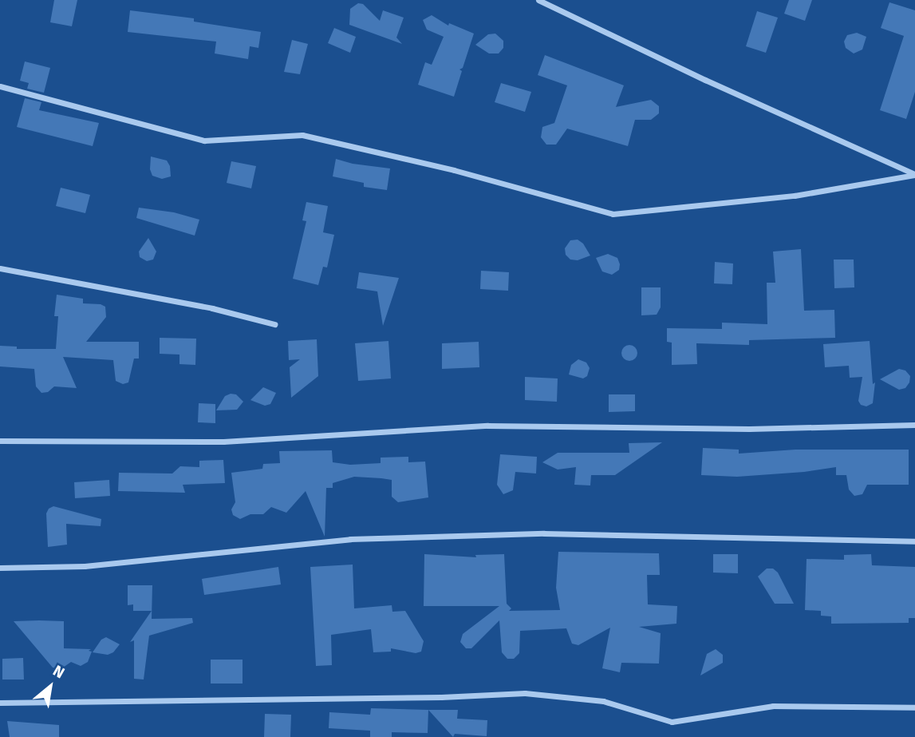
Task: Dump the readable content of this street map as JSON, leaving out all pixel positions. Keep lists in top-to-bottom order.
{
  "north": "top right"
}
